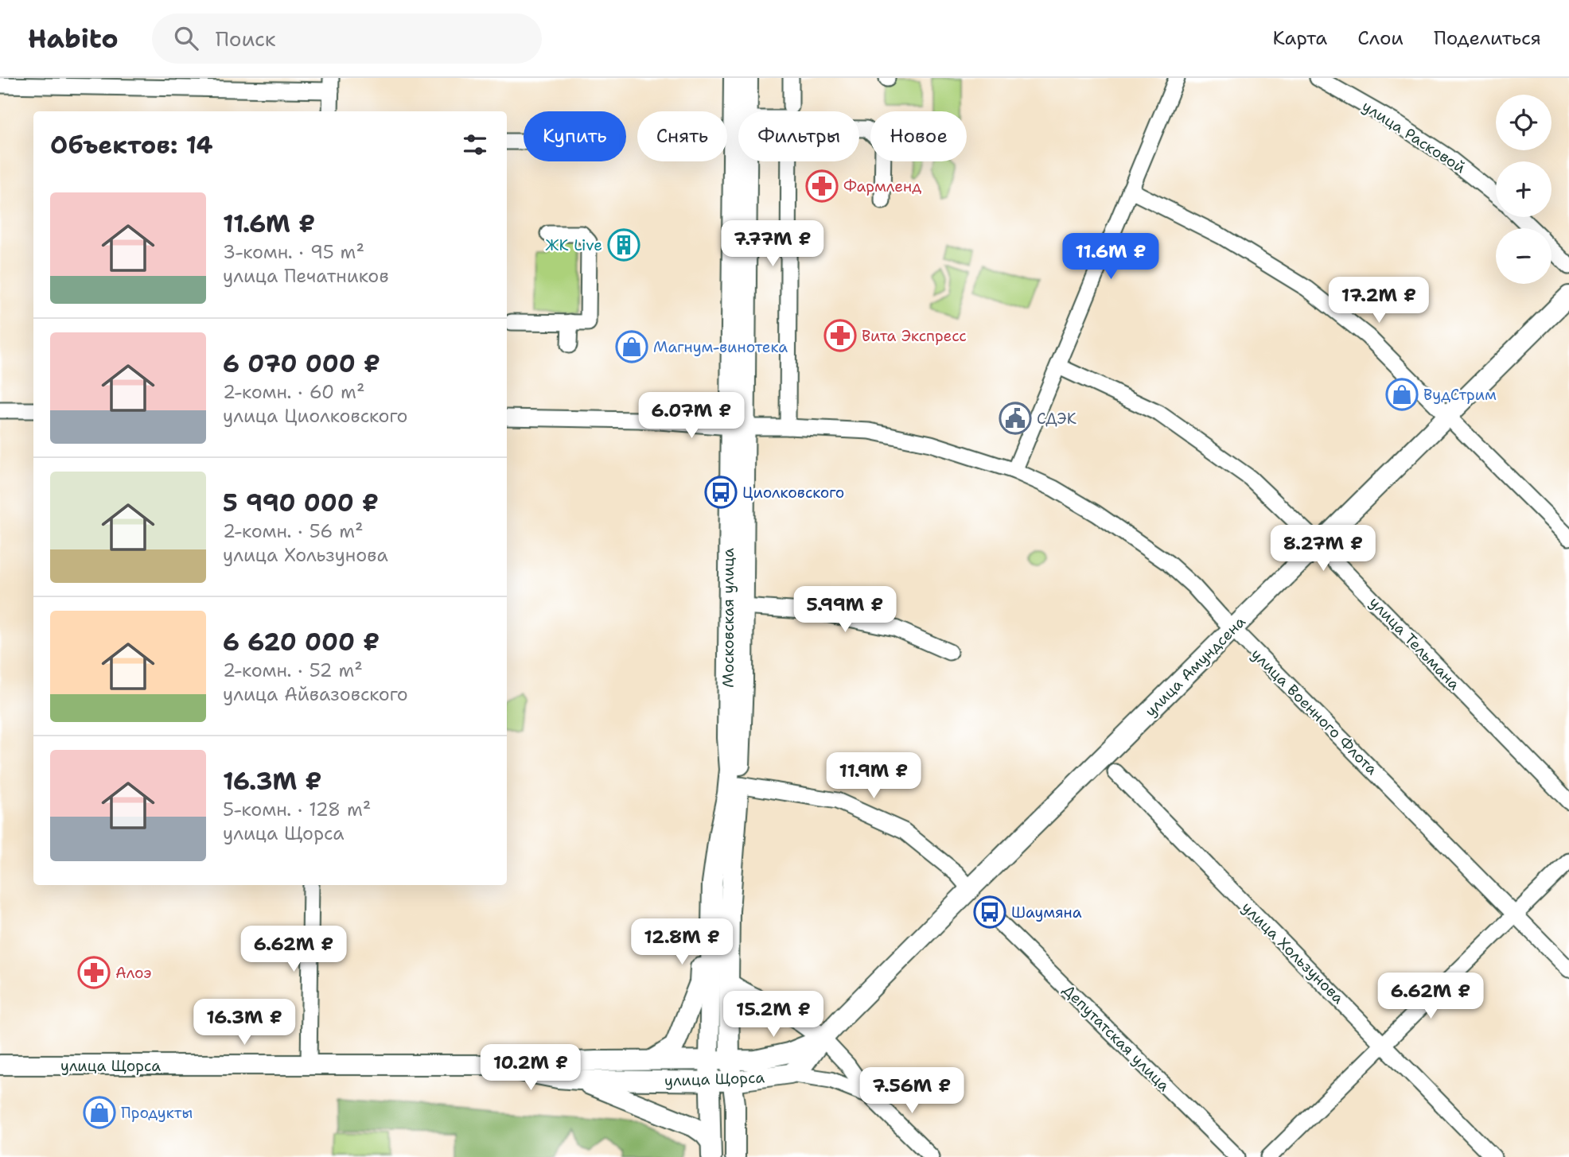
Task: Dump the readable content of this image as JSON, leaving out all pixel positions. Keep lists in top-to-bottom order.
{
  "streets": {
    "main road": ["Московская улица", "улица Амундсена", "улица Щорса"],
    "street": [
      "улица Расковой",
      "улица Тельмана",
      "улица Военного Флота",
      "улица Хользунова",
      "Депутатская улица"
    ]
  },
  "crossings": [
    ["Московская улица", "улица Военного Флота"],
    ["Московская улица", "улица Щорса"],
    ["улица Тельмана", "улица Амундсена"],
    ["улица Амундсена", "улица Военного Флота"],
    ["улица Амундсена", "улица Щорса"]
  ],
  "places": {
    "pharmacy": ["Фармленд", "Вита Экспресс", "Алоэ"],
    "building": ["ЖК Live"],
    "shop": ["Магнум-винотека", "ВудСтрим", "Продукты"],
    "public building": ["СДЭК"],
    "bus stop": ["Циолковского", "Шаумяна"]
  },
  "page": {
    "header": "Habito",
    "search": "Поиск",
    "nav": ["Карта", "Слои", "Поделиться"],
    "map_buttons": ["+", "−"],
    "chip": [
      "Купить",
      "Снять",
      "Фильтры",
      "Новое"
    ],
    "heading": "Объектов: 14",
    "list": [
      {
        "name": "11.6M ₽",
        "note": "3-комн. · 95 m² · улица Печатников"
      },
      {
        "name": "6 070 000 ₽",
        "note": "2-комн. · 60 m² · улица Циолковского"
      },
      {
        "name": "5 990 000 ₽",
        "note": "2-комн. · 56 m² · улица Хользунова"
      },
      {
        "name": "6 620 000 ₽",
        "note": "2-комн. · 52 m² · улица Айвазовского"
      },
      {
        "name": "16.3M ₽",
        "note": "5-комн. · 128 m² · улица Щорса"
      }
    ],
    "price": [
      "7.77M ₽",
      "11.6M ₽",
      "17.2M ₽",
      "6.07M ₽",
      "8.27M ₽",
      "5.99M ₽",
      "11.9M ₽",
      "12.8M ₽",
      "6.62M ₽",
      "6.62M ₽",
      "15.2M ₽",
      "16.3M ₽",
      "10.2M ₽",
      "7.56M ₽"
    ]
  }
}
